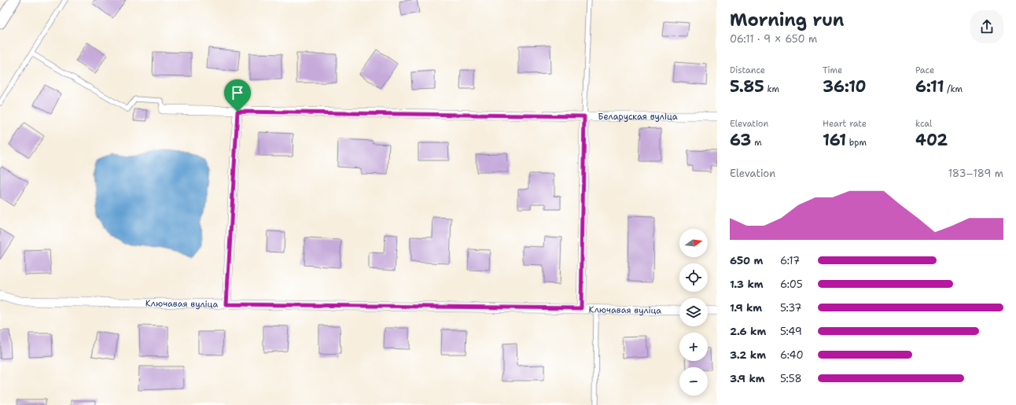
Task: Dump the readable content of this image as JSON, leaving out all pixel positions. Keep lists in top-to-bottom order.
{
  "streets": {
    "street": ["Беларуская вуліца", "Ключавая вуліца"]
  },
  "north": "right",
  "page": {
    "heading": ["Morning run", "06:11 · 9 × 650 m"],
    "stats": [
      ["Distance", "5.85 km"],
      ["Time", "36:10"],
      ["Pace", "6:11 /km"],
      ["Elevation", "63 m"],
      ["Heart rate", "161 bpm"],
      ["kcal", "402"]
    ],
    "chart": ["Elevation", "183–189 m"],
    "map_buttons": ["+", "−"],
    "list": [
      {
        "name": "650 m",
        "note": "6:17"
      },
      {
        "name": "1.3 km",
        "note": "6:05"
      },
      {
        "name": "1.9 km",
        "note": "5:37"
      },
      {
        "name": "2.6 km",
        "note": "5:49"
      },
      {
        "name": "3.2 km",
        "note": "6:40"
      },
      {
        "name": "3.9 km",
        "note": "5:58"
      }
    ]
  }
}
